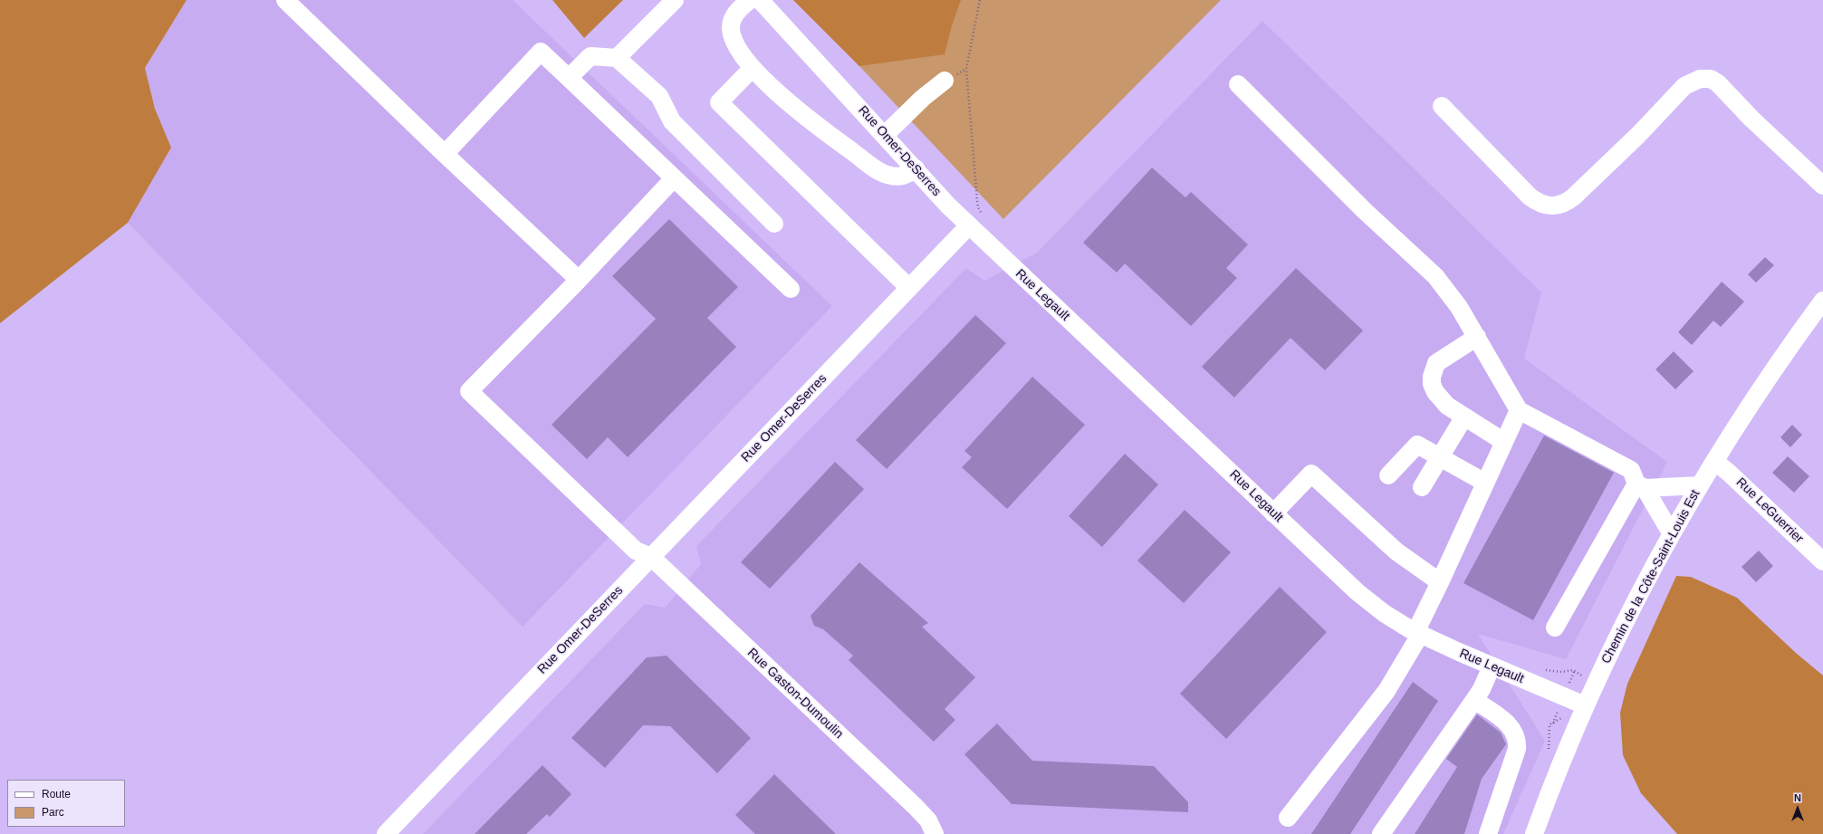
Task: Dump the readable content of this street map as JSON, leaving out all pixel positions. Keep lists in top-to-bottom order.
{
  "streets": {
    "street": [
      "Rue Omer-DeSerres",
      "Rue Legault",
      "Rue LeGuerrier",
      "Chemin de la Côte-Saint-Louis Est",
      "Rue Gaston-Dumoulin"
    ]
  },
  "crossings": [
    ["Rue Omer-DeSerres", "Rue Legault"],
    ["Rue Omer-DeSerres", "Rue Gaston-Dumoulin"],
    ["Rue Legault", "Chemin de la Côte-Saint-Louis Est"],
    ["Rue LeGuerrier", "Chemin de la Côte-Saint-Louis Est"]
  ],
  "legend": ["Route", "Parc"],
  "north": "top"
}
